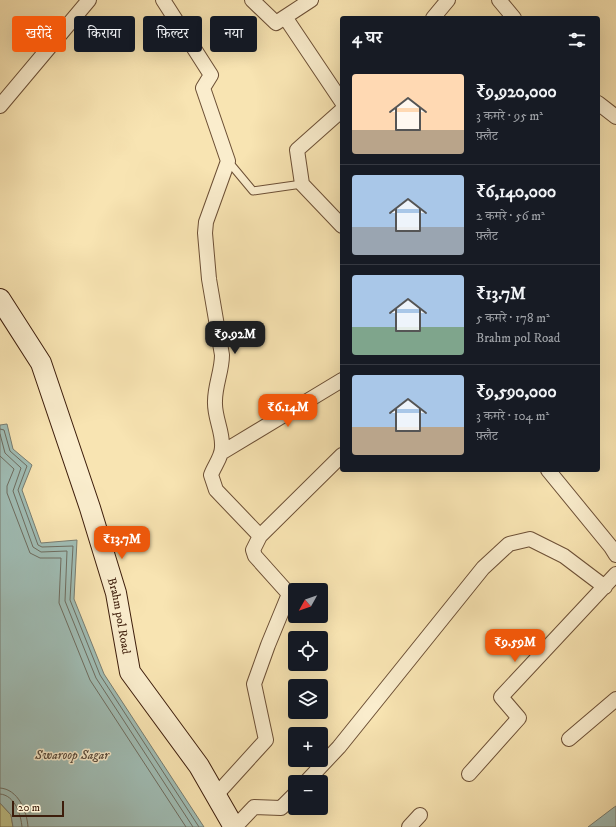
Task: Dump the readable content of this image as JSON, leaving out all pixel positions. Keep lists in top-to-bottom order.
{
  "streets": {
    "street": ["Brahm pol Road"]
  },
  "water": ["Swaroop Sagar"],
  "scale_bar": "20 m",
  "north": "bottom left",
  "page": {
    "chip": [
      "खरीदें",
      "किराया",
      "फ़िल्टर",
      "नया"
    ],
    "heading": "4 घर",
    "list": [
      {
        "name": "₹9,920,000",
        "note": "3 कमरे · 95 m² · फ़्लैट"
      },
      {
        "name": "₹6,140,000",
        "note": "2 कमरे · 56 m² · फ़्लैट"
      },
      {
        "name": "₹13.7M",
        "note": "5 कमरे · 178 m² · Brahm pol Road"
      },
      {
        "name": "₹9,590,000",
        "note": "3 कमरे · 104 m² · फ़्लैट"
      }
    ],
    "price": [
      "₹9.92M",
      "₹6.14M",
      "₹13.7M",
      "₹9.59M"
    ],
    "map_buttons": ["+", "−"],
    "scale": "20 m"
  }
}
